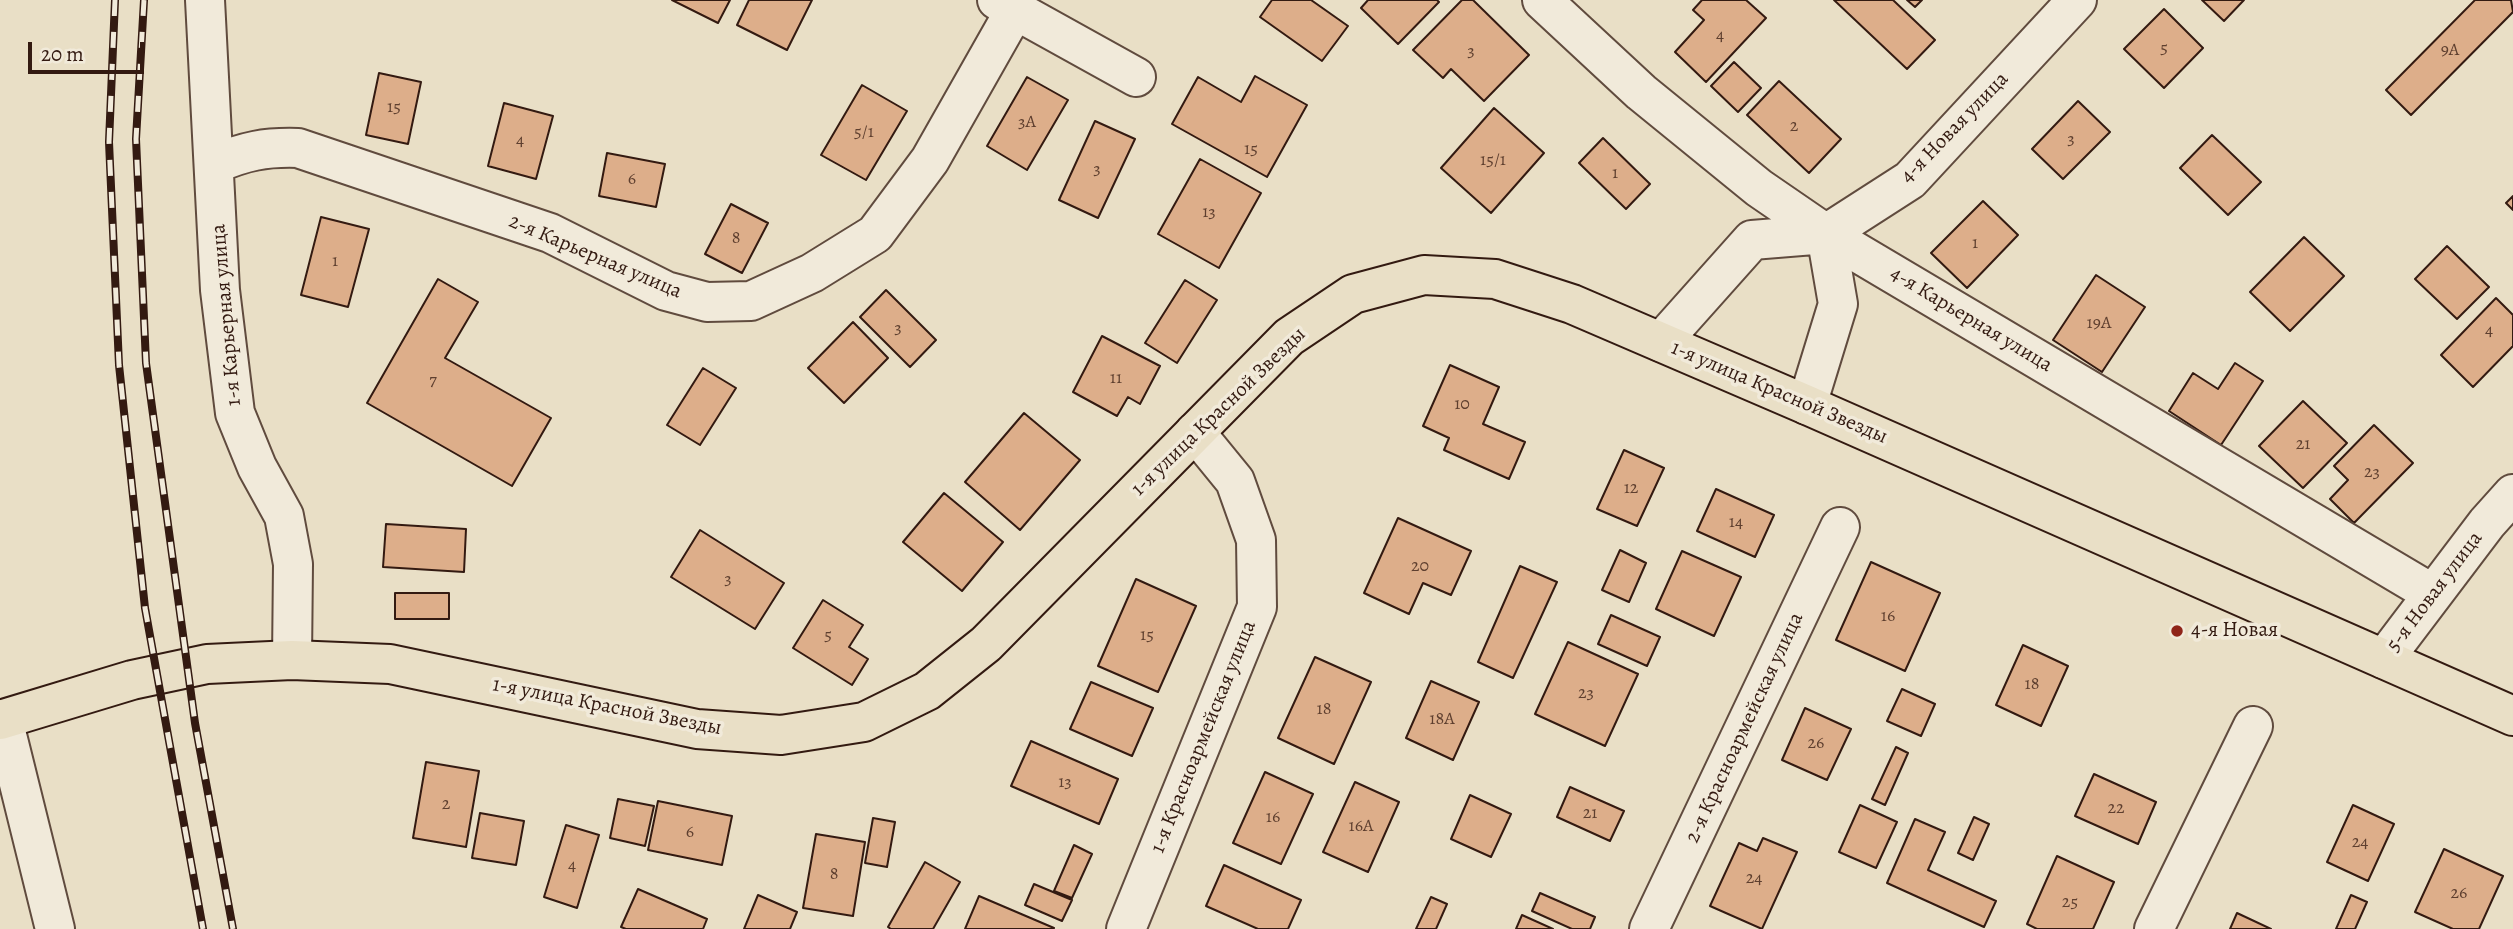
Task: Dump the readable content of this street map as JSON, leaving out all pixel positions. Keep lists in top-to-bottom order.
{
  "streets": {
    "main road": ["1-я улица Красной Звезды"],
    "street": [
      "4-я Новая улица",
      "2-я Карьерная улица",
      "1-я Карьерная улица",
      "4-я Карьерная улица",
      "5-я Новая улица",
      "2-я Красноармейская улица",
      "1-я Красноармейская улица"
    ]
  },
  "crossings": [
    ["4-я Новая улица", "4-я Карьерная улица"],
    ["2-я Карьерная улица", "1-я Карьерная улица"],
    ["1-я Карьерная улица", "1-я улица Красной Звезды"],
    ["4-я Карьерная улица", "5-я Новая улица"],
    ["1-я улица Красной Звезды", "5-я Новая улица"],
    ["1-я улица Красной Звезды", "1-я Красноармейская улица"]
  ],
  "places": ["4-я Новая"],
  "house_numbers": [
    "4",
    "5",
    "9А",
    "3",
    "15",
    "3А",
    "2",
    "5/1",
    "3",
    "4",
    "15",
    "15/1",
    "3",
    "1",
    "6",
    "13",
    "8",
    "1",
    "1",
    "19А",
    "3",
    "4",
    "11",
    "7",
    "10",
    "21",
    "23",
    "12",
    "14",
    "20",
    "3",
    "16",
    "5",
    "15",
    "18",
    "23",
    "18",
    "18А",
    "26",
    "13",
    "2",
    "22",
    "21",
    "16",
    "16А",
    "6",
    "24",
    "4",
    "8",
    "24",
    "26",
    "25"
  ],
  "scale_bar": "20 m"
}
